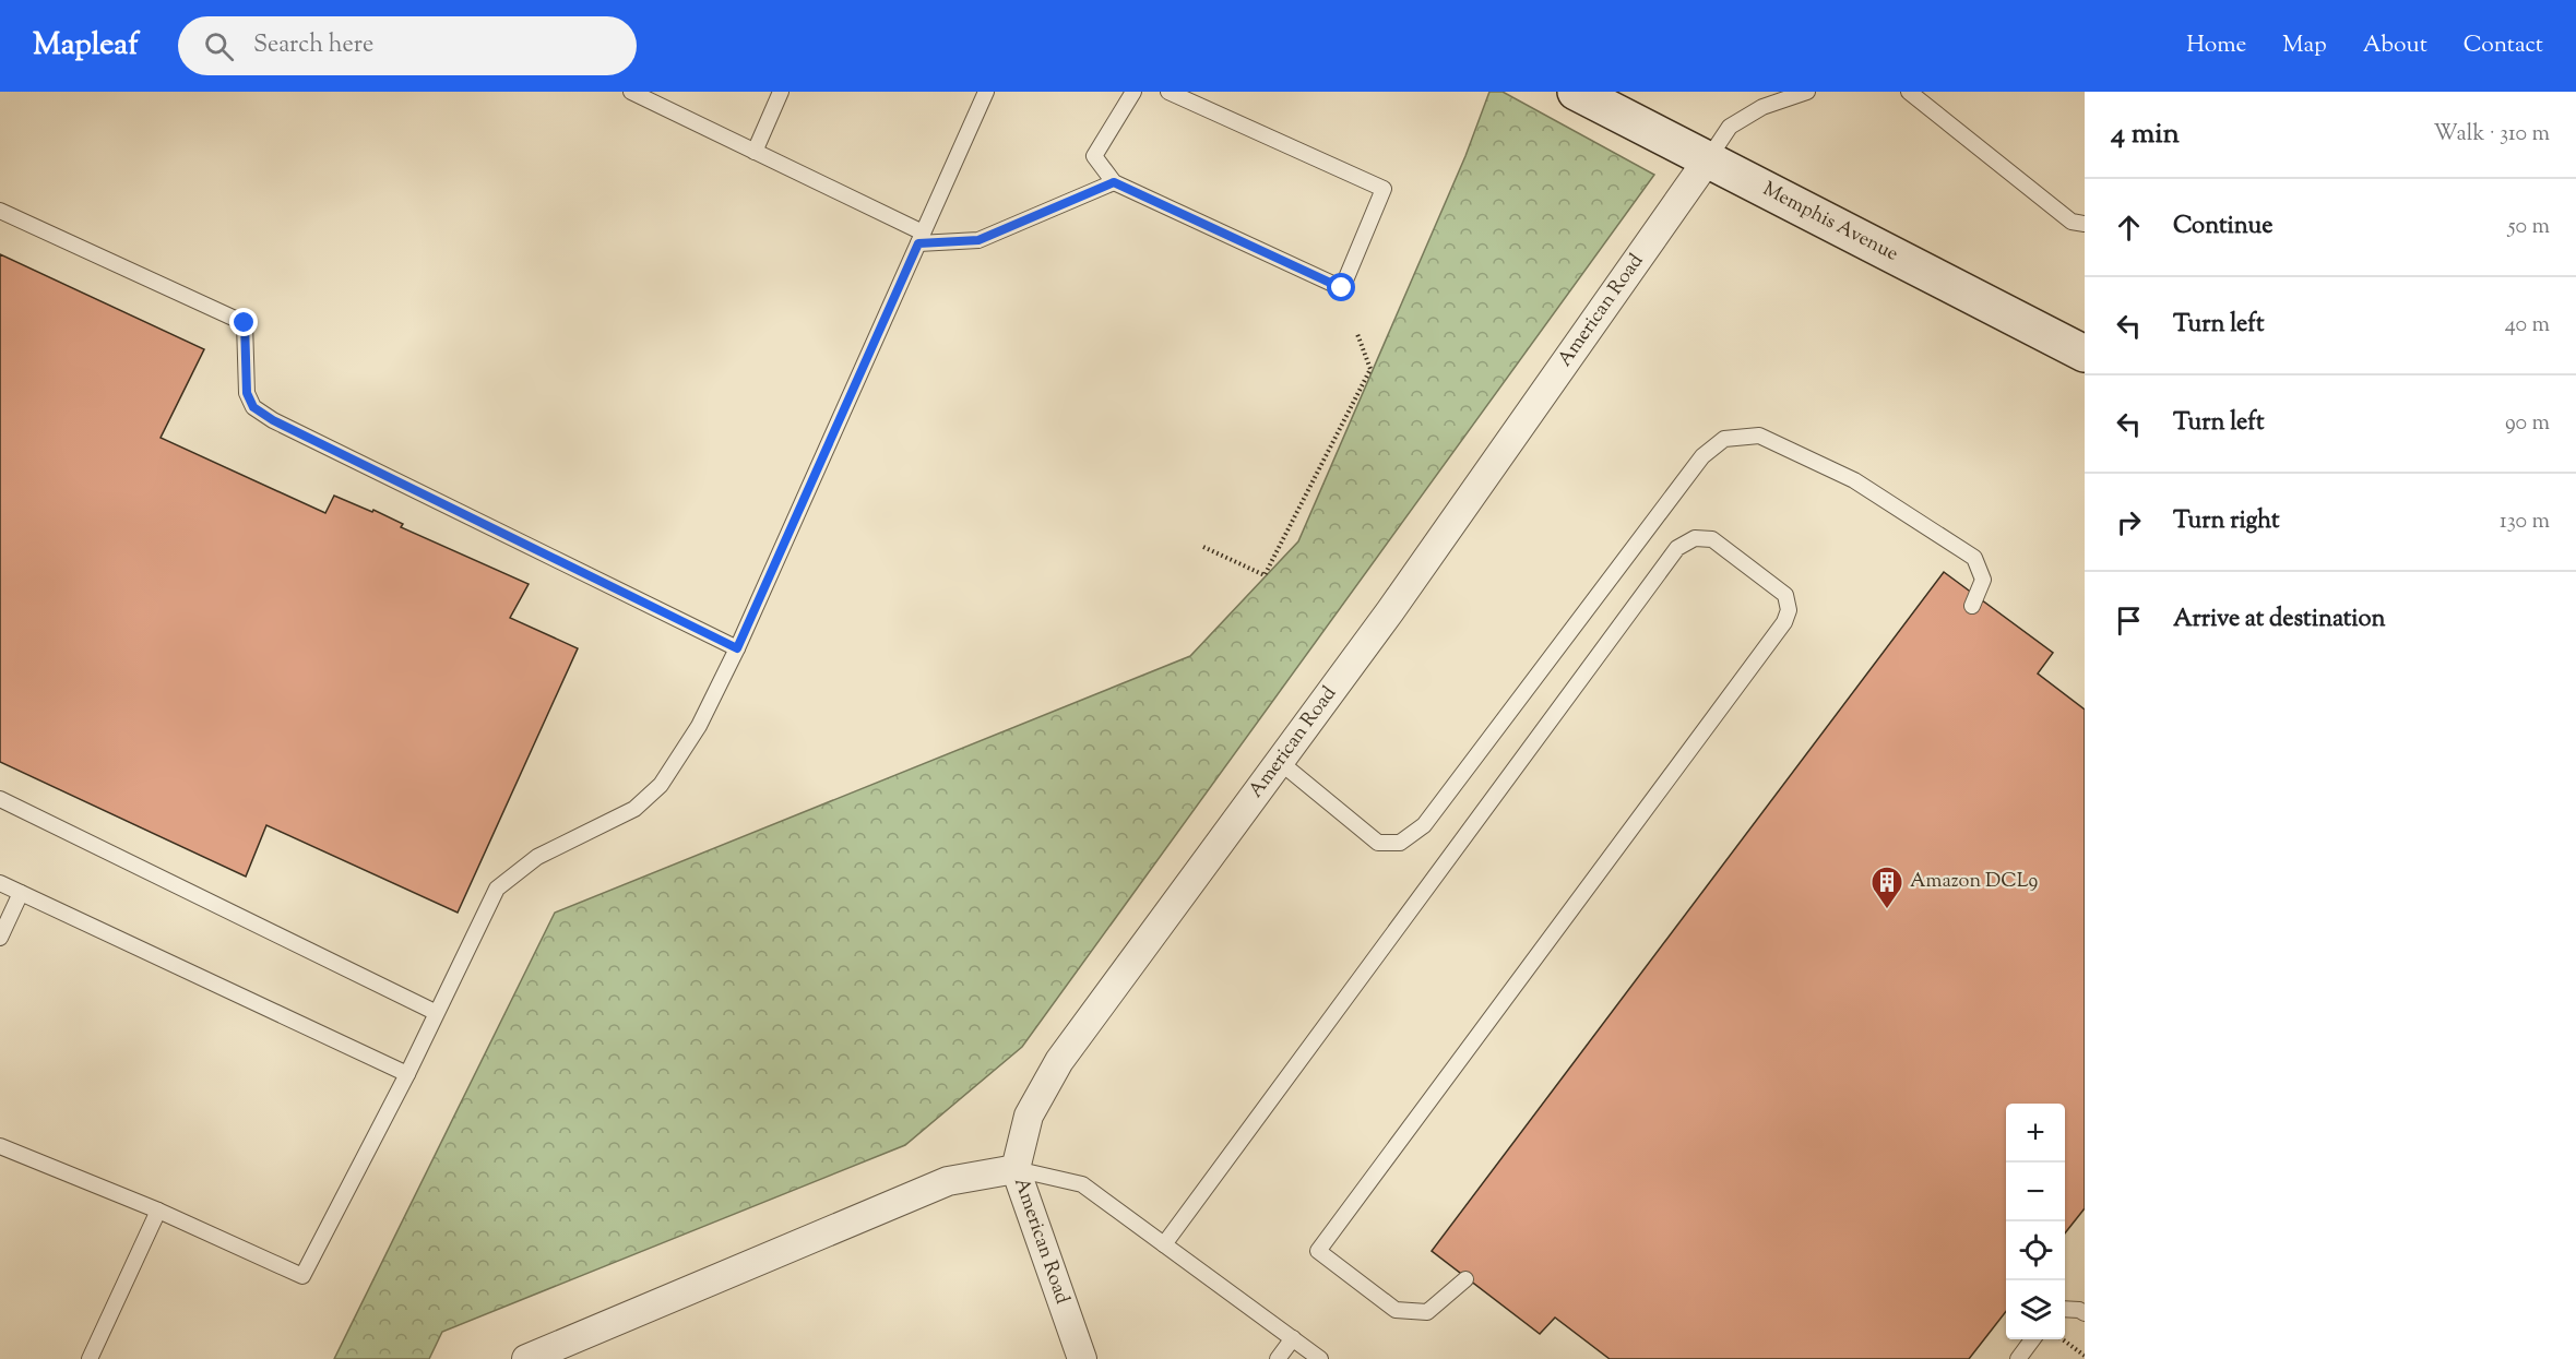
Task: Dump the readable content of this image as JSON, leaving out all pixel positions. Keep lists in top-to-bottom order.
{
  "streets": {
    "main road": ["Memphis Avenue"],
    "street": ["American Road"]
  },
  "crossings": [
    ["Memphis Avenue", "American Road"]
  ],
  "places": {
    "building": ["Amazon DCL9"]
  },
  "page": {
    "header": "Mapleaf",
    "search": "Search here",
    "nav": [
      "Home",
      "Map",
      "About",
      "Contact"
    ],
    "heading": ["4 min", "Walk · 310 m"],
    "list": [
      ["Continue", "50 m"],
      ["Turn left", "40 m"],
      ["Turn left", "90 m"],
      ["Turn right", "130 m"],
      "Arrive at destination"
    ],
    "map_buttons": ["+", "−"]
  }
}
